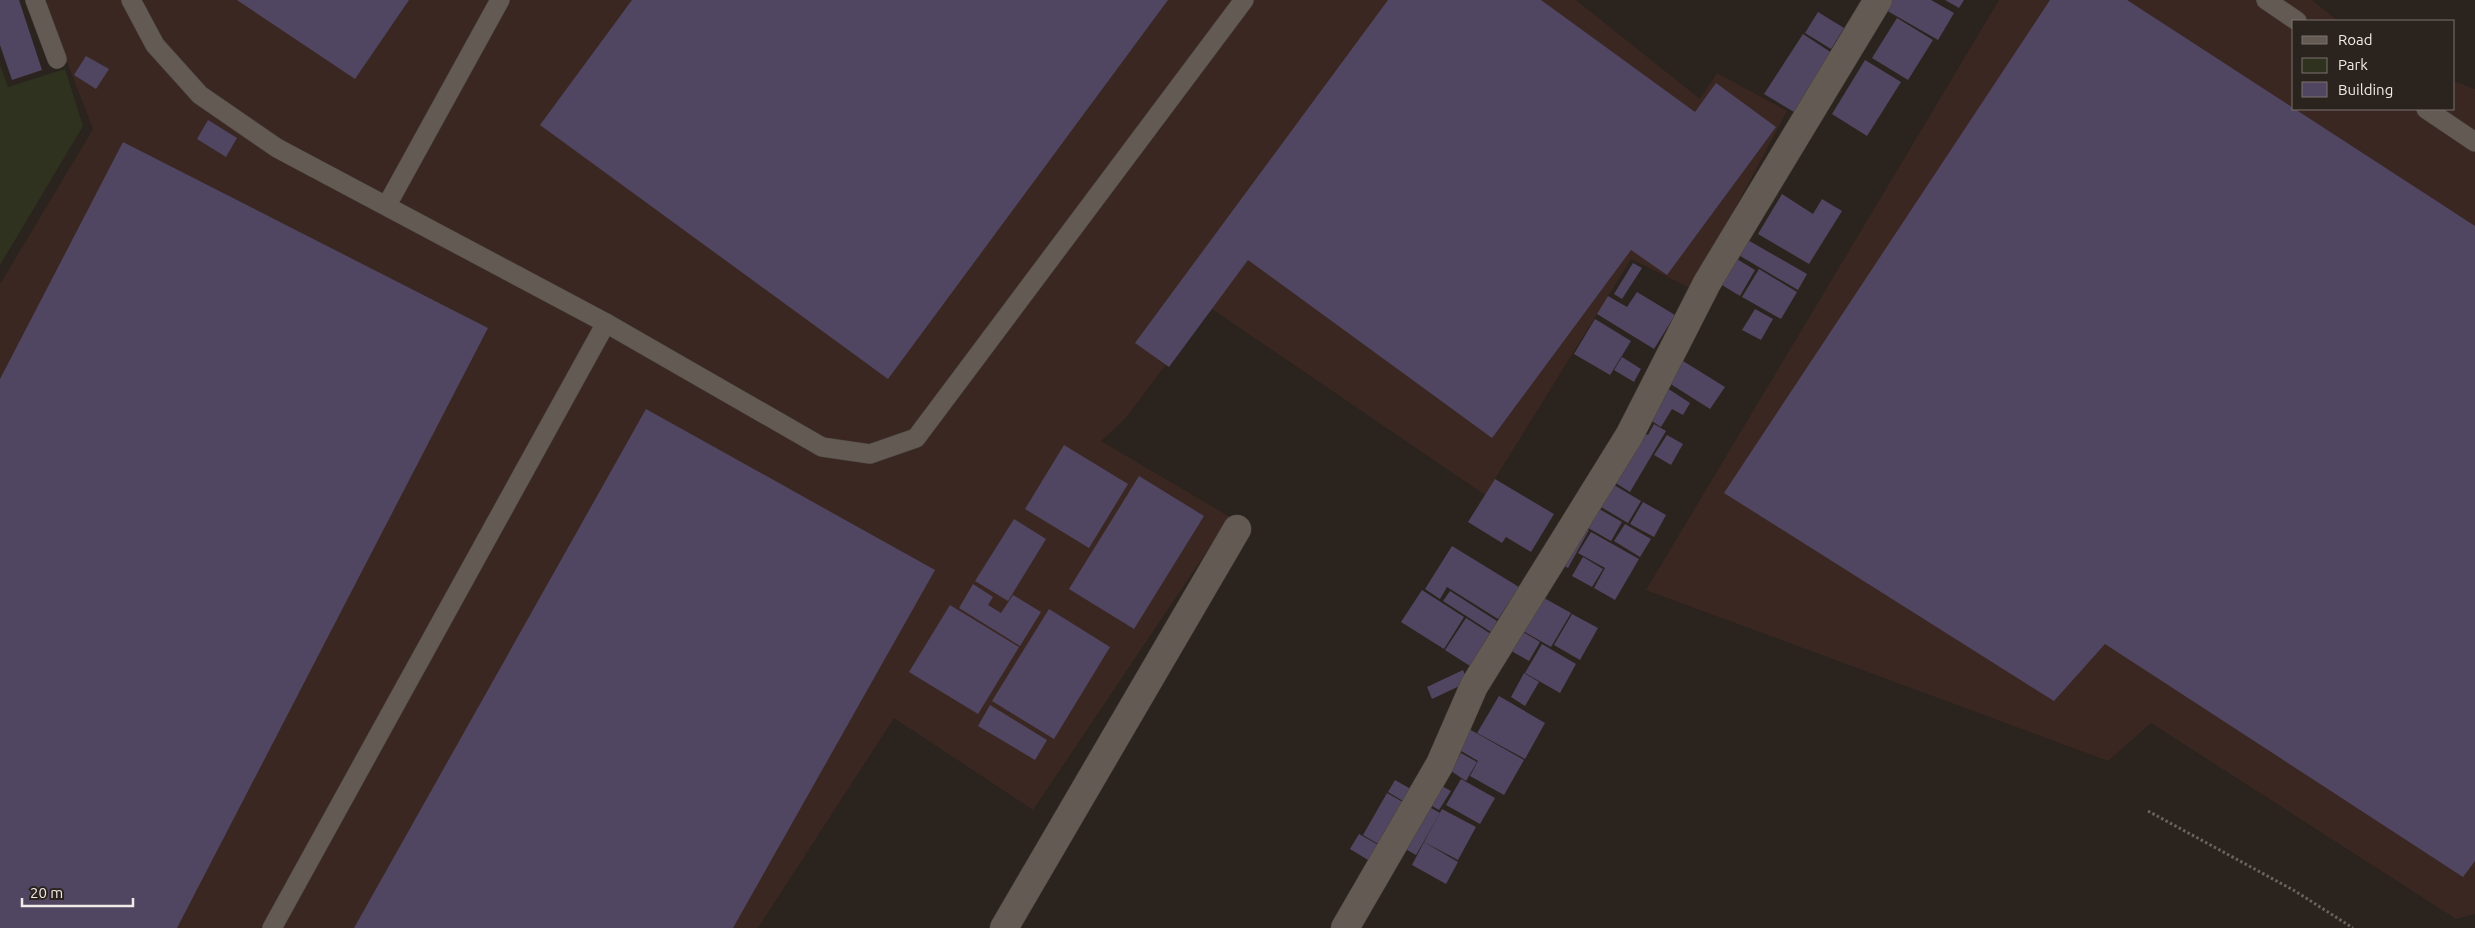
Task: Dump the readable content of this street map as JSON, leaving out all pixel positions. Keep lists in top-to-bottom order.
{
  "legend": ["Road", "Park", "Building"],
  "scale_bar": "20 m"
}
